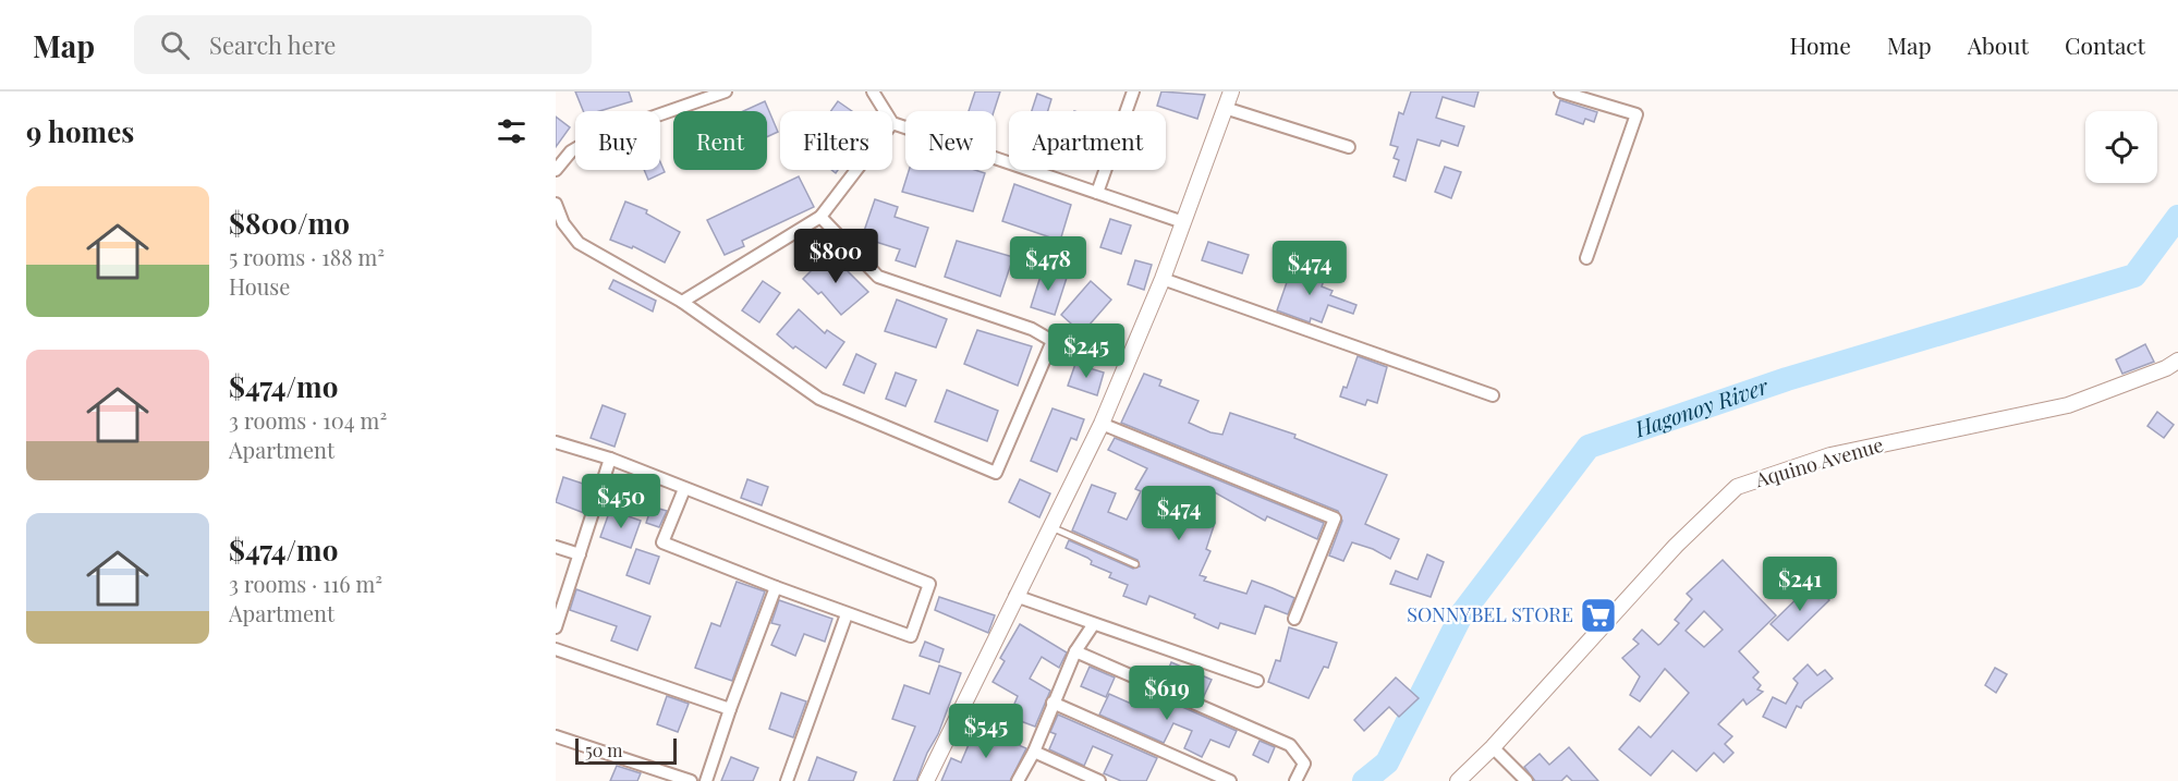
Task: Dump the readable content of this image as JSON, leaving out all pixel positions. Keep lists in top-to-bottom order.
{
  "streets": {
    "main road": ["Aquino Avenue"]
  },
  "water": ["Hagonoy River"],
  "places": {
    "supermarket": ["SONNYBEL STORE"]
  },
  "scale_bar": "50 m",
  "page": {
    "header": "Map",
    "search": "Search here",
    "nav": [
      "Home",
      "Map",
      "About",
      "Contact"
    ],
    "heading": "9 homes",
    "chip": [
      "Buy",
      "Rent",
      "Filters",
      "New",
      "Apartment"
    ],
    "list": [
      {
        "name": "$800/mo",
        "note": "5 rooms · 188 m² · House"
      },
      {
        "name": "$474/mo",
        "note": "3 rooms · 104 m² · Apartment"
      },
      {
        "name": "$474/mo",
        "note": "3 rooms · 116 m² · Apartment"
      }
    ],
    "price": [
      "$800",
      "$478",
      "$474",
      "$245",
      "$450",
      "$474",
      "$241",
      "$619",
      "$545"
    ],
    "scale": "50 m"
  }
}
